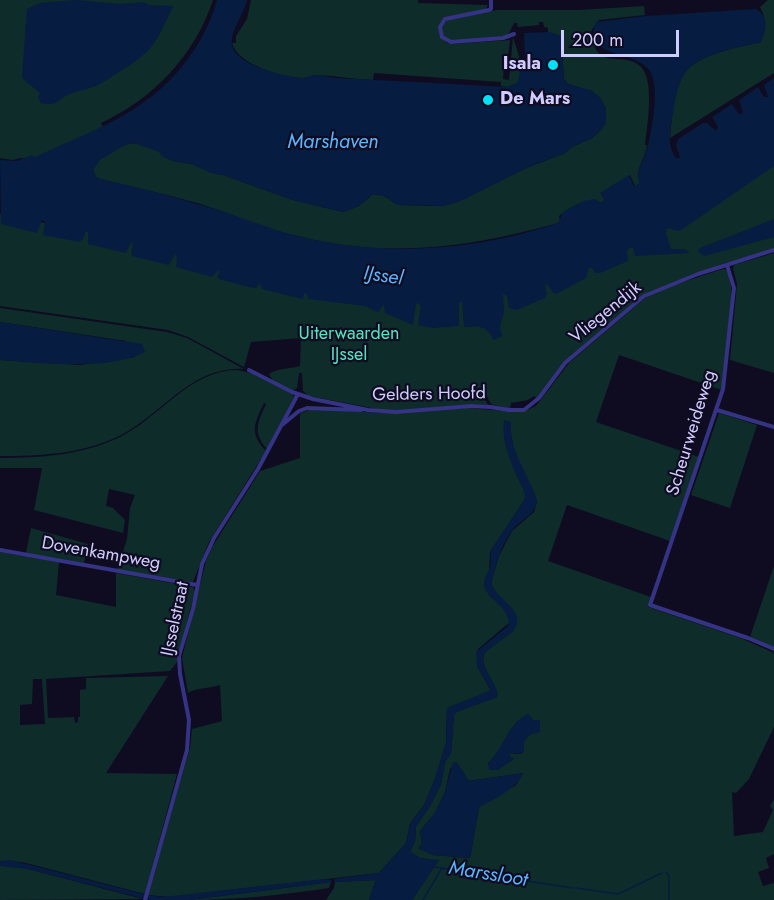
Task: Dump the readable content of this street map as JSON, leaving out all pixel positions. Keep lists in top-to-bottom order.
{
  "streets": {
    "street": [
      "Vliegendijk",
      "Gelders Hoofd",
      "Scheurweideweg",
      "Dovenkampweg",
      "IJsselstraat"
    ]
  },
  "crossings": [
    ["Vliegendijk", "Gelders Hoofd"],
    ["Vliegendijk", "Scheurweideweg"],
    ["Gelders Hoofd", "IJsselstraat"],
    ["Dovenkampweg", "IJsselstraat"]
  ],
  "water": ["Marshaven", "IJssel", "Marssloot"],
  "parks": ["Uiterwaarden IJssel"],
  "places": ["Isala", "De Mars"],
  "scale_bar": "200 m"
}
